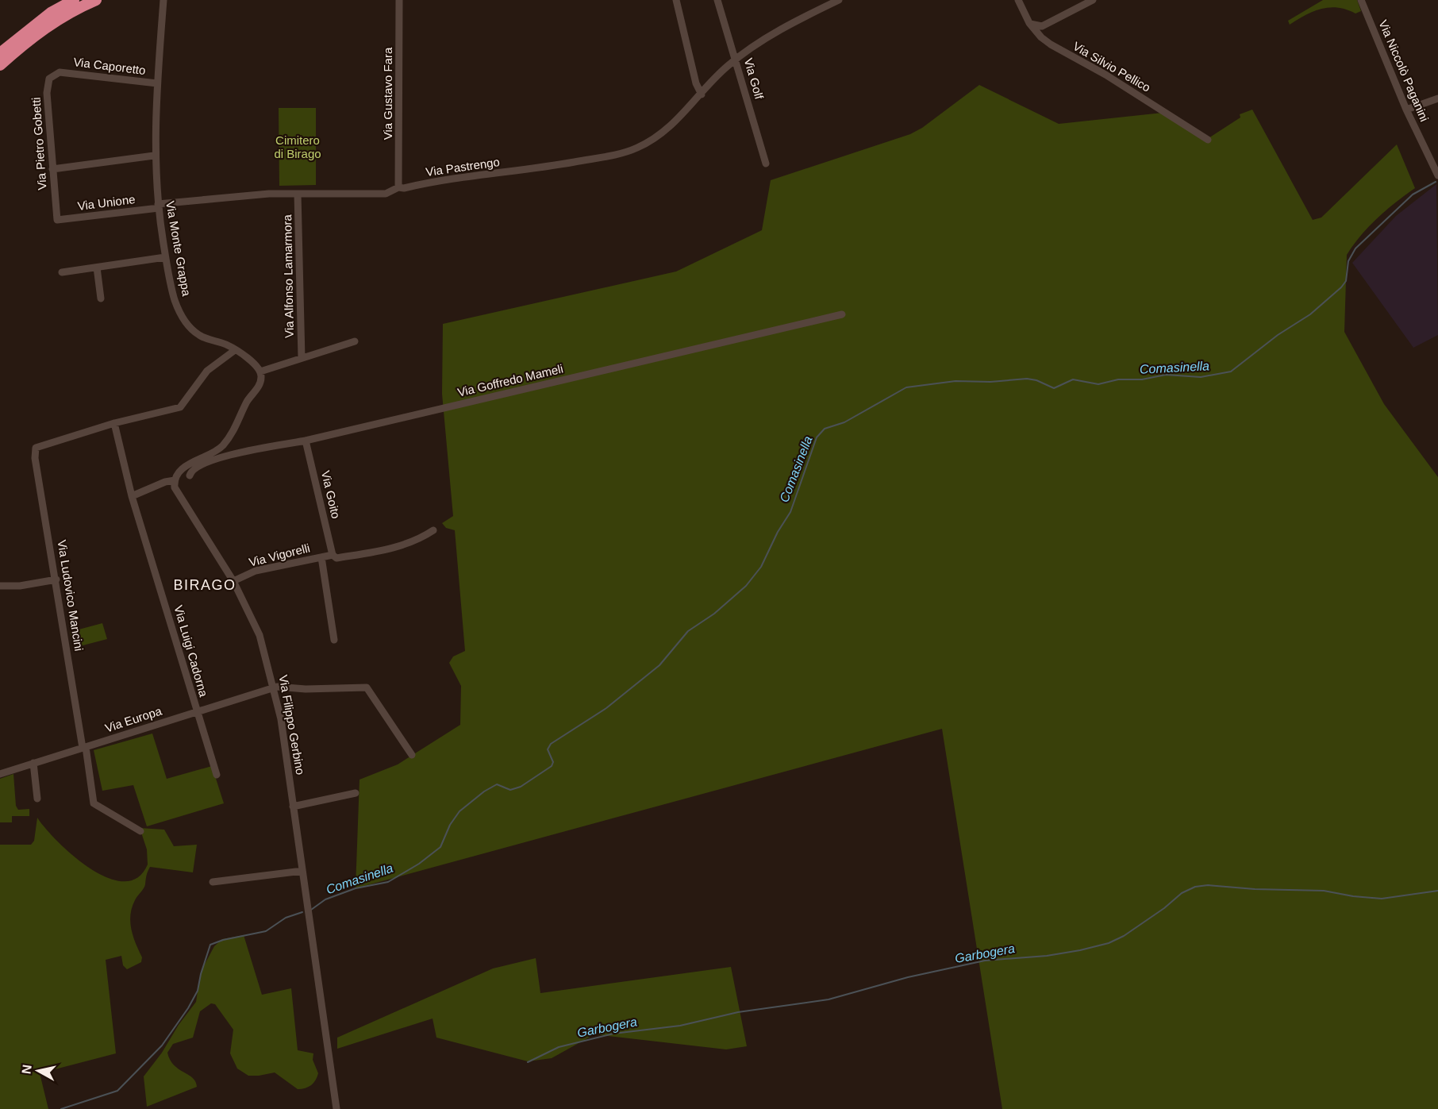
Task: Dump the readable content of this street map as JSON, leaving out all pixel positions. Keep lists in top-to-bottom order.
{
  "streets": {
    "street": [
      "Via Caporetto",
      "Via Silvio Pellico",
      "Via Niccolò Paganini",
      "Via Golf",
      "Via Gustavo Fara",
      "Via Pietro Gobetti",
      "Via Pastrengo",
      "Via Unione",
      "Via Monte Grappa",
      "Via Alfonso Lamarmora",
      "Via Goffredo Mameli",
      "Via Goito",
      "Via Vigorelli",
      "Via Ludovico Mancini",
      "Via Luigi Cadorna",
      "Via Europa",
      "Via Filippo Gerbino"
    ]
  },
  "crossings": [
    ["Via Caporetto", "Via Pietro Gobetti"],
    ["Via Caporetto", "Via Monte Grappa"],
    ["Via Golf", "Via Pastrengo"],
    ["Via Gustavo Fara", "Via Pastrengo"],
    ["Via Pietro Gobetti", "Via Unione"],
    ["Via Pastrengo", "Via Unione"],
    ["Via Pastrengo", "Via Monte Grappa"],
    ["Via Pastrengo", "Via Alfonso Lamarmora"],
    ["Via Unione", "Via Monte Grappa"],
    ["Via Goffredo Mameli", "Via Goito"],
    ["Via Goito", "Via Vigorelli"],
    ["Via Vigorelli", "Via Filippo Gerbino"],
    ["Via Ludovico Mancini", "Via Luigi Cadorna"],
    ["Via Ludovico Mancini", "Via Europa"],
    ["Via Luigi Cadorna", "Via Europa"],
    ["Via Europa", "Via Filippo Gerbino"]
  ],
  "districts": ["BIRAGO"],
  "water": ["Comasinella", "Garbogera"],
  "parks": ["Cimitero di Birago"],
  "north": "left"
}
